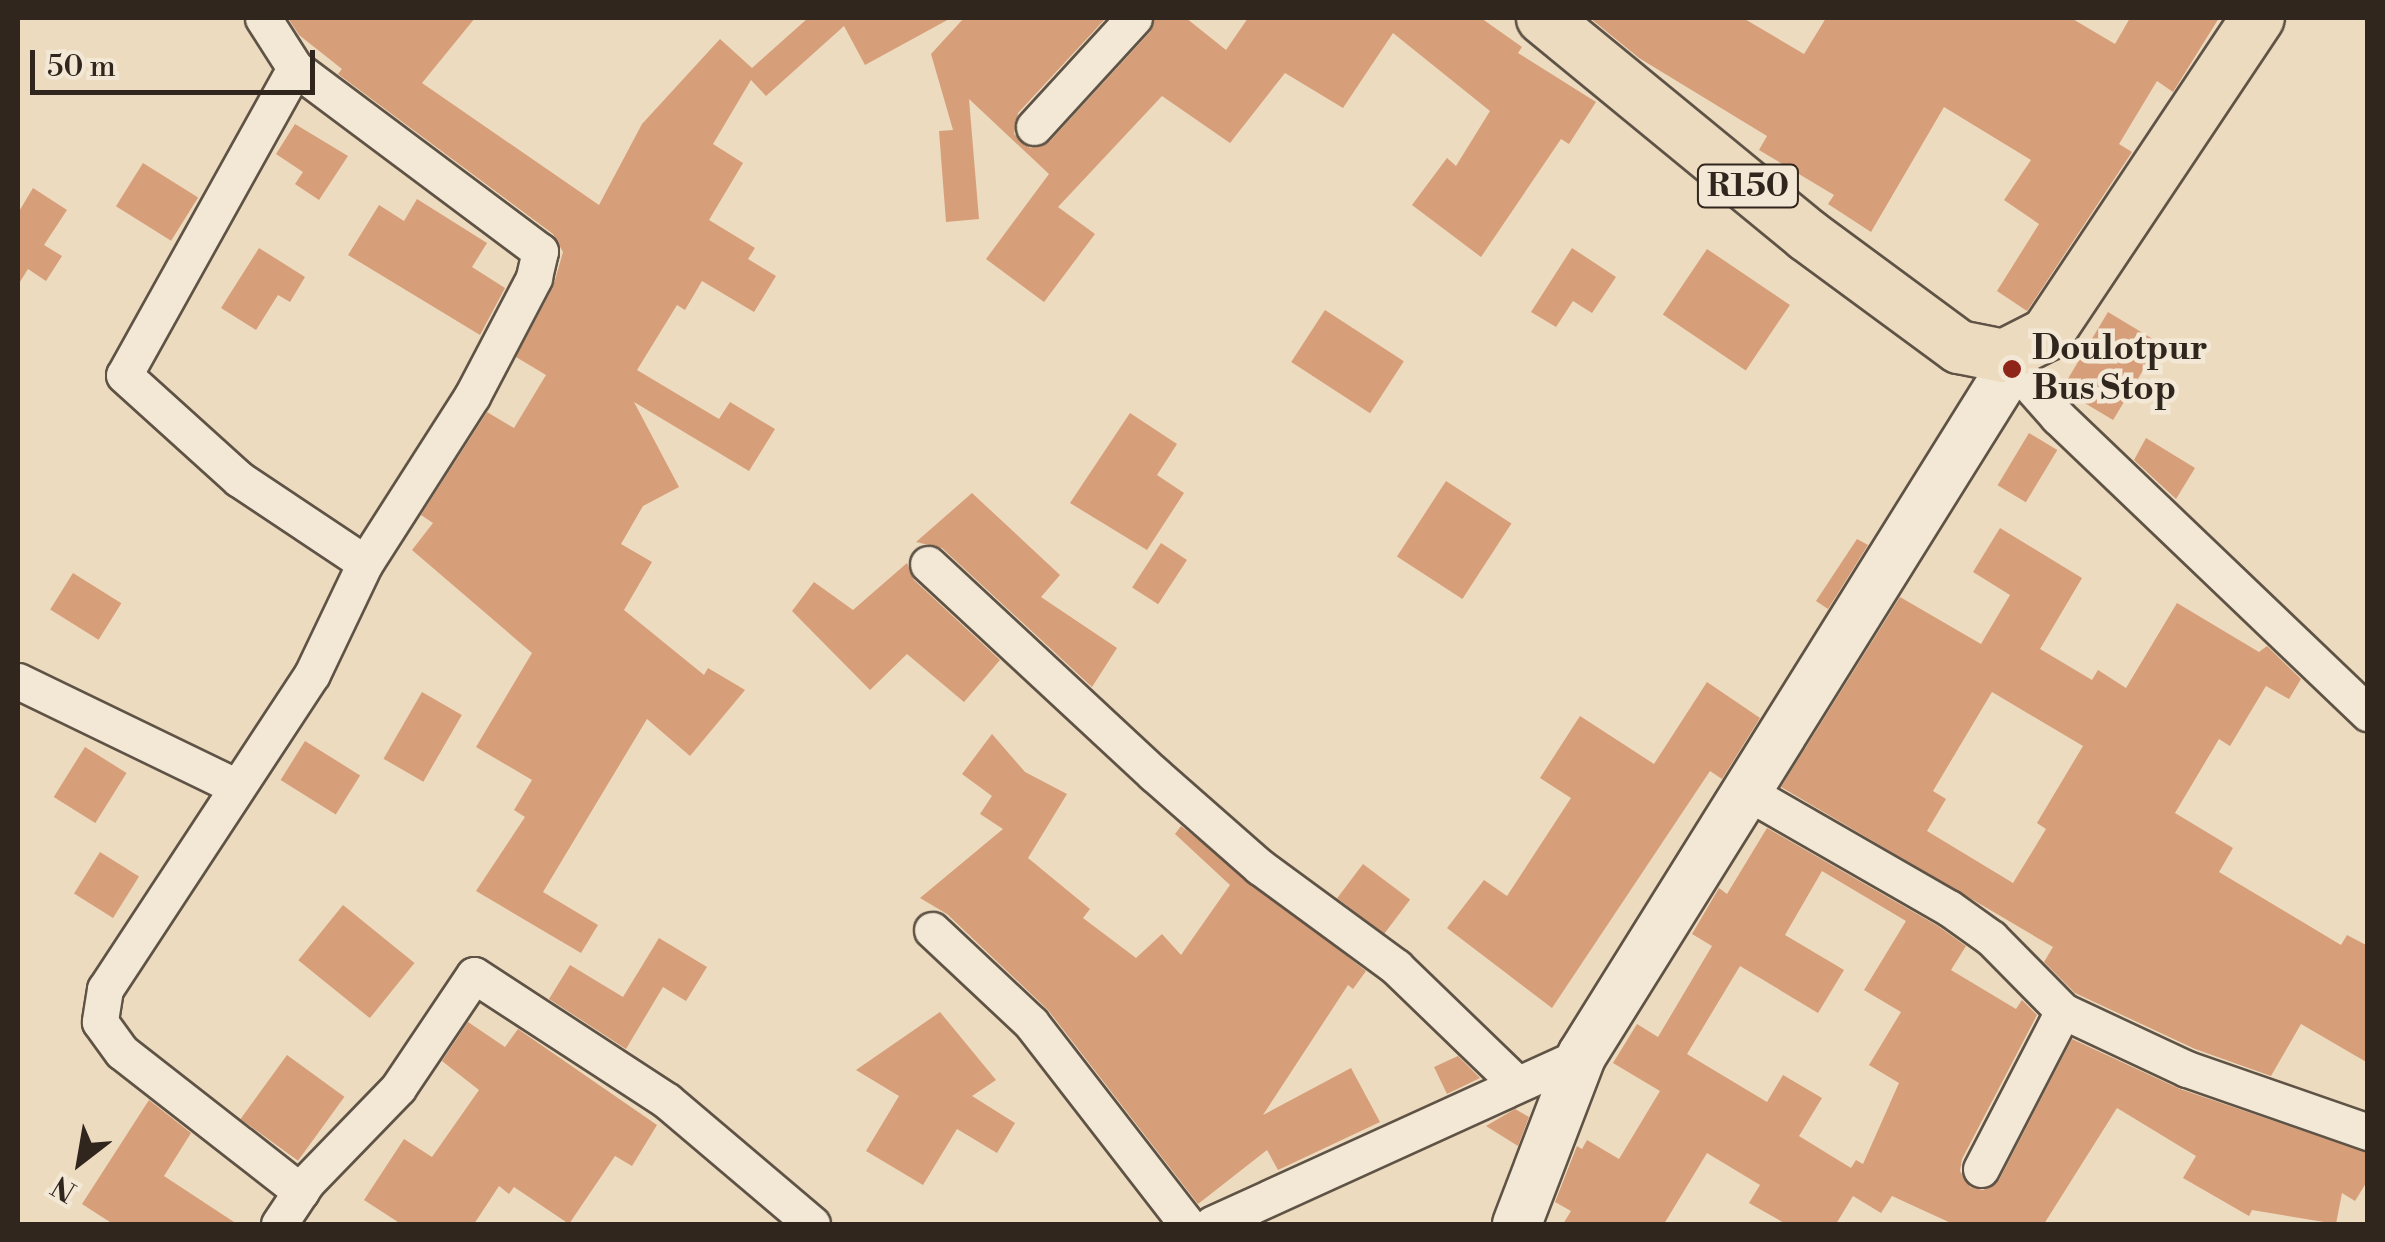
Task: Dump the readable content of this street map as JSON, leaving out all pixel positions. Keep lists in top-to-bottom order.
{
  "streets": {
    "main road": ["R150"]
  },
  "places": ["Doulotpur Bus Stop"],
  "scale_bar": "50 m",
  "north": "bottom left"
}
